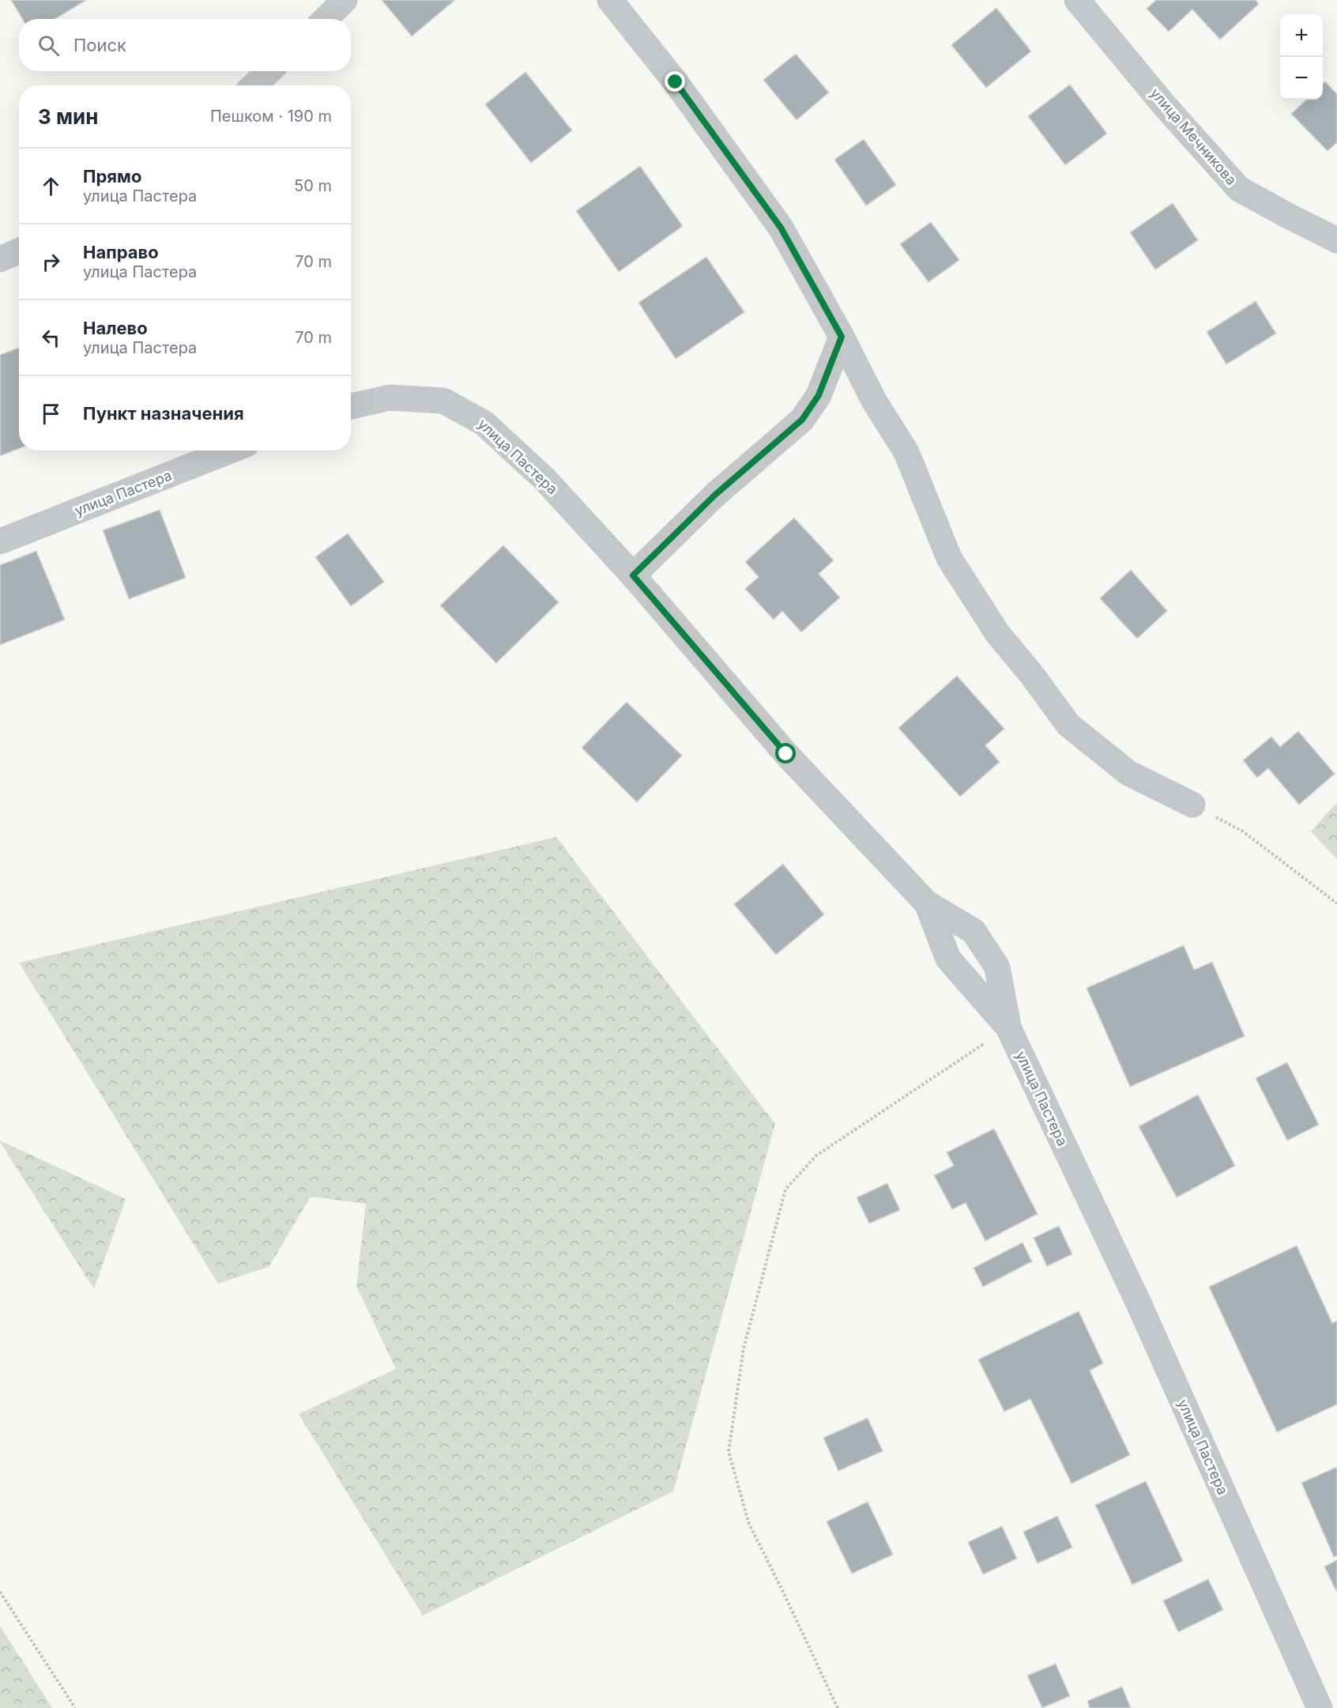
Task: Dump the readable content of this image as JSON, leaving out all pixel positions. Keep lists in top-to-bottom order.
{
  "streets": {
    "street": ["улица Мечникова", "улица Пастера"]
  },
  "page": {
    "map_buttons": ["+", "−"],
    "search": "Поиск",
    "heading": ["3 мин", "Пешком · 190 m"],
    "list": [
      ["Прямо", "улица Пастера", "50 m"],
      ["Направо", "улица Пастера", "70 m"],
      ["Налево", "улица Пастера", "70 m"],
      "Пункт назначения"
    ]
  }
}
